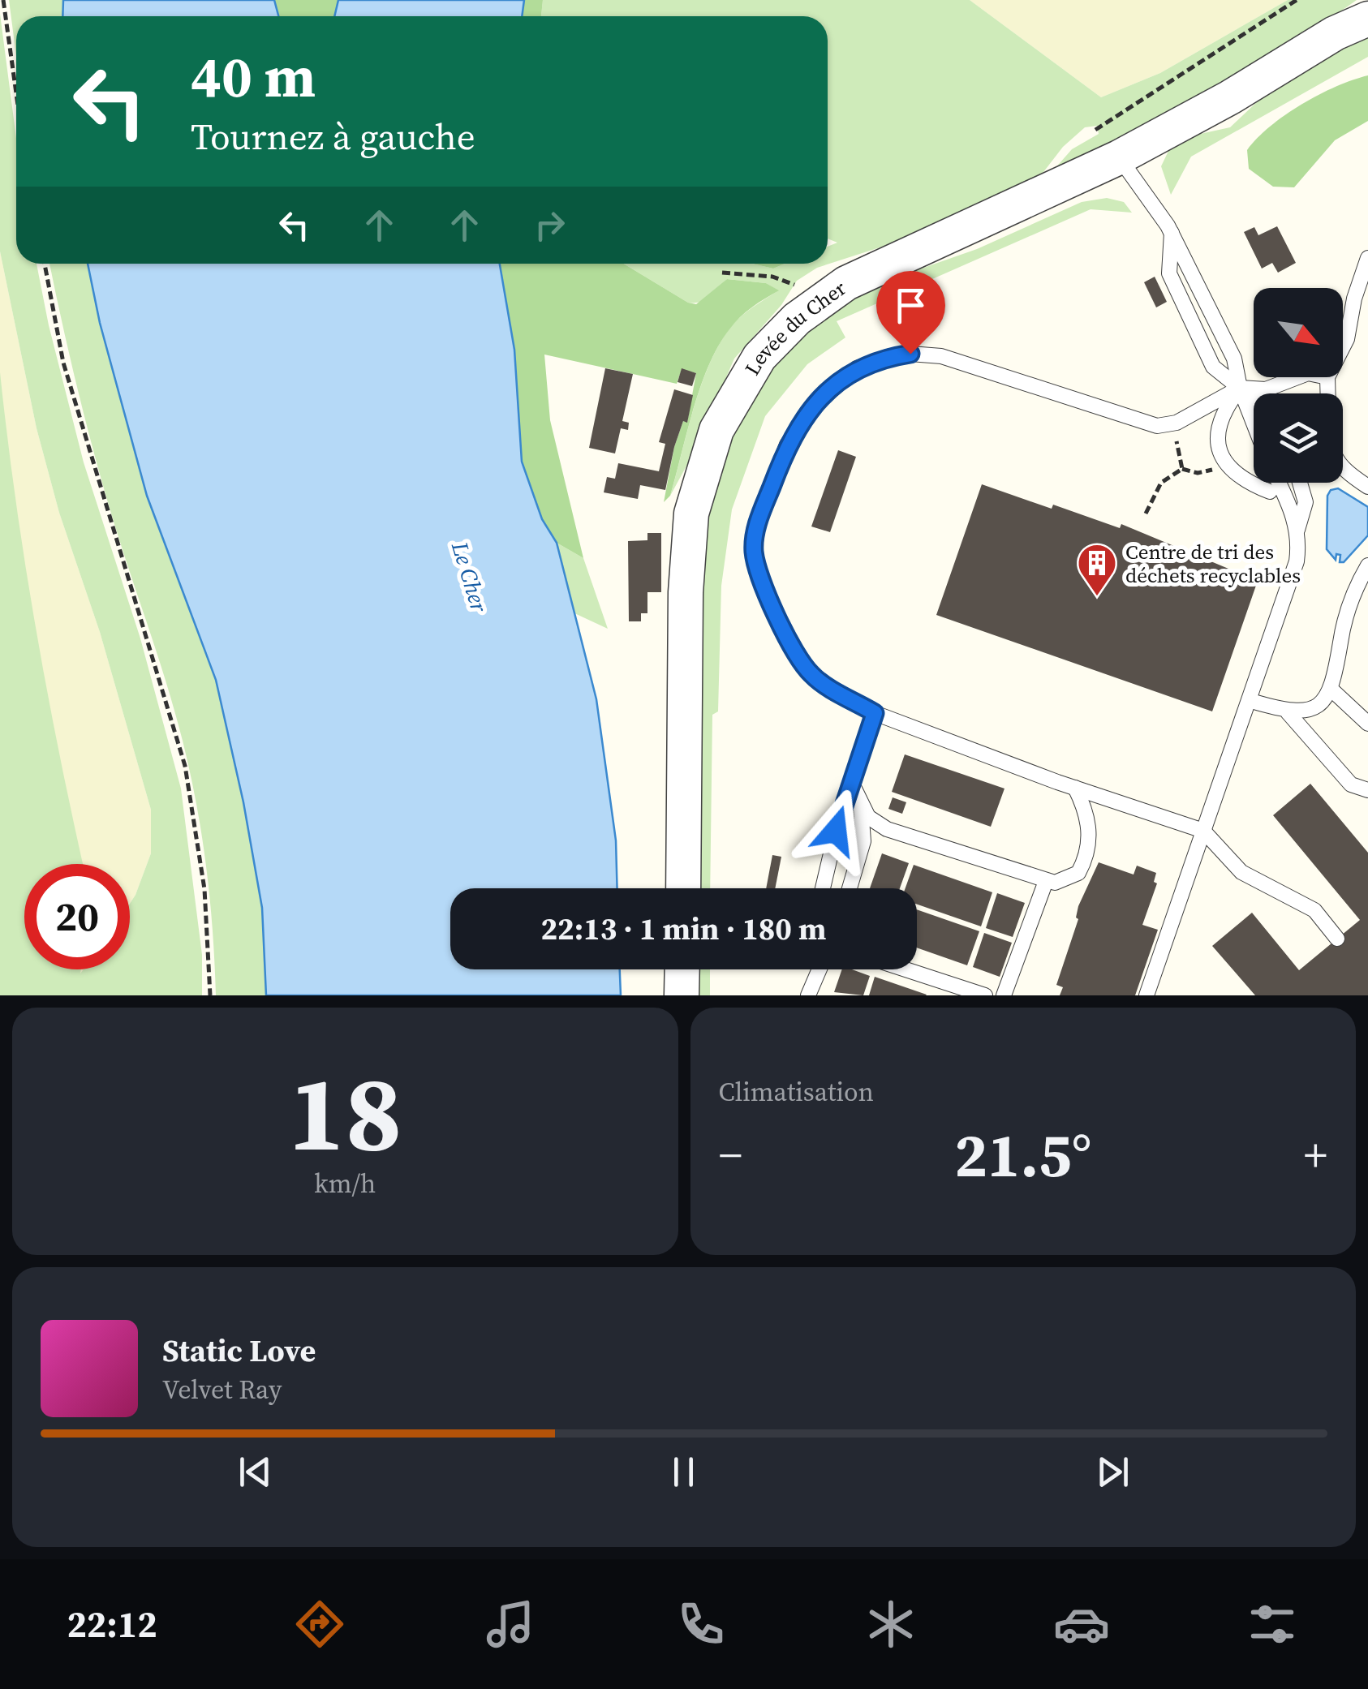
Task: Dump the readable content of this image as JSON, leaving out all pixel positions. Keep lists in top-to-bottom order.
{
  "streets": {
    "street": ["Levée du Cher"]
  },
  "water": ["Le Cher"],
  "places": {
    "building": ["Centre de tri des déchets recyclables"]
  },
  "north": "bottom right",
  "page": {
    "turn": ["40 m", "Tournez à gauche"],
    "limit": "20",
    "trip": "22:13 · 1 min · 180 m",
    "tile": [
      ["18", "km/h"],
      "Climatisation"
    ],
    "heat": ["−", "21.5°", "+"],
    "song": ["Static Love", "Velvet Ray"],
    "tabs": "22:12"
  }
}
